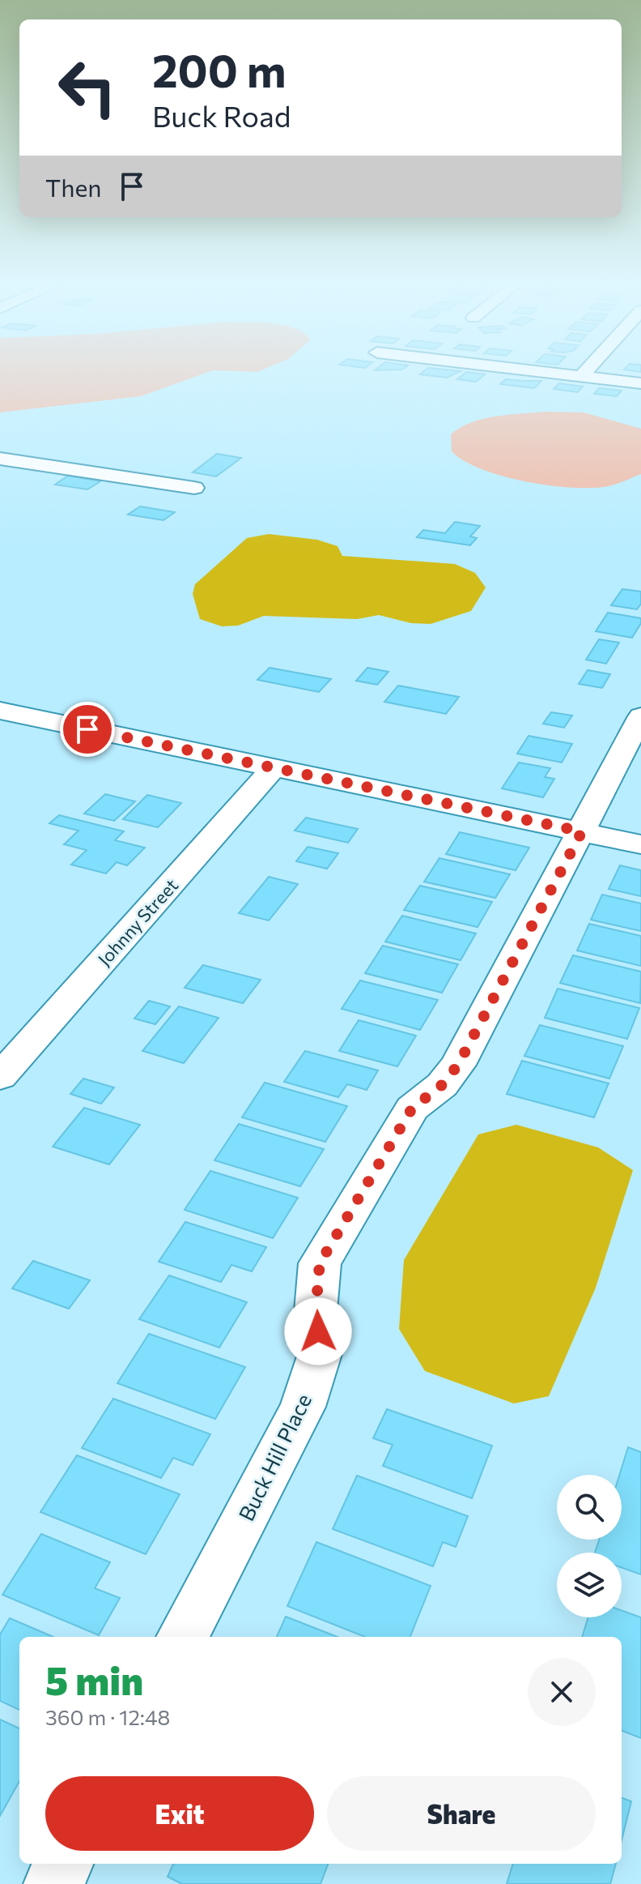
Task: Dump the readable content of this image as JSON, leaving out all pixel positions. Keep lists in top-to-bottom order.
{
  "streets": {
    "street": ["Johnny Street", "Buck Hill Place"]
  },
  "page": {
    "turn": ["200 m", "Buck Road"],
    "then": "Then",
    "heading": ["5 min", "360 m · 12:48"],
    "buttons": ["Exit", "Share"]
  }
}
